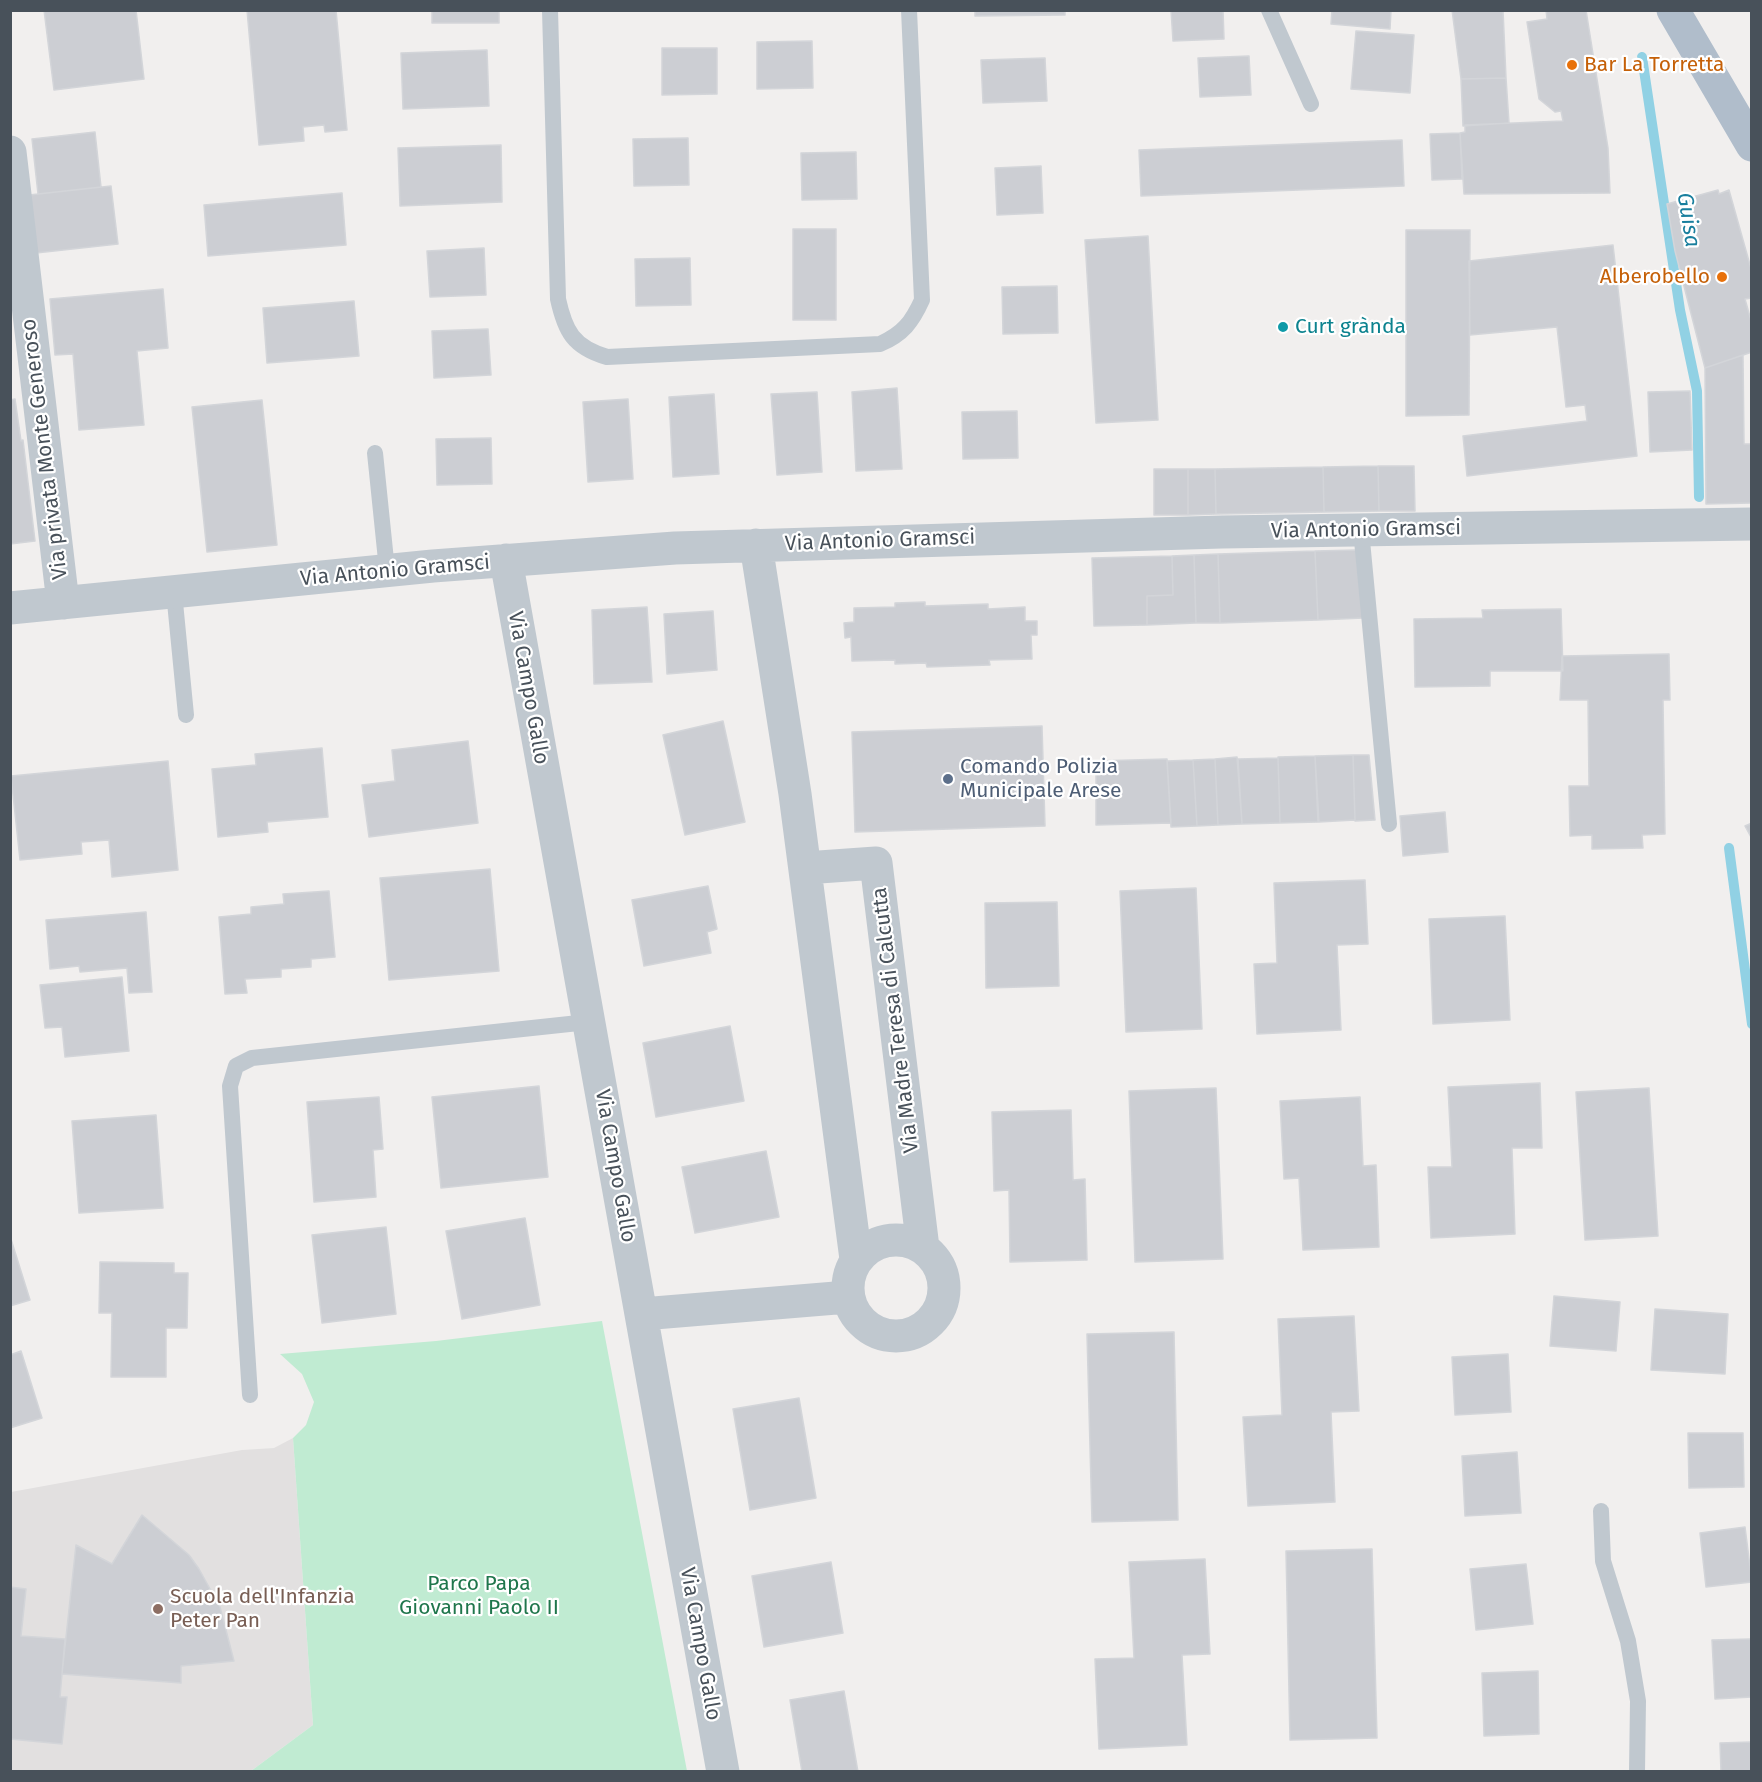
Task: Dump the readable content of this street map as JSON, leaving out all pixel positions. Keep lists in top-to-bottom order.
{
  "streets": {
    "street": [
      "Via privata Monte Generoso",
      "Via Antonio Gramsci",
      "Via Campo Gallo",
      "Via Madre Teresa di Calcutta"
    ]
  },
  "crossings": [
    ["Via privata Monte Generoso", "Via Antonio Gramsci"],
    ["Via Antonio Gramsci", "Via Campo Gallo"]
  ],
  "water": ["Guisa"],
  "parks": ["Parco Papa Giovanni Paolo II"],
  "places": [
    "Bar La Torretta",
    "Alberobello",
    "Curt grànda",
    "Comando Polizia Municipale Arese",
    "Scuola dell'Infanzia Peter Pan"
  ]
}
